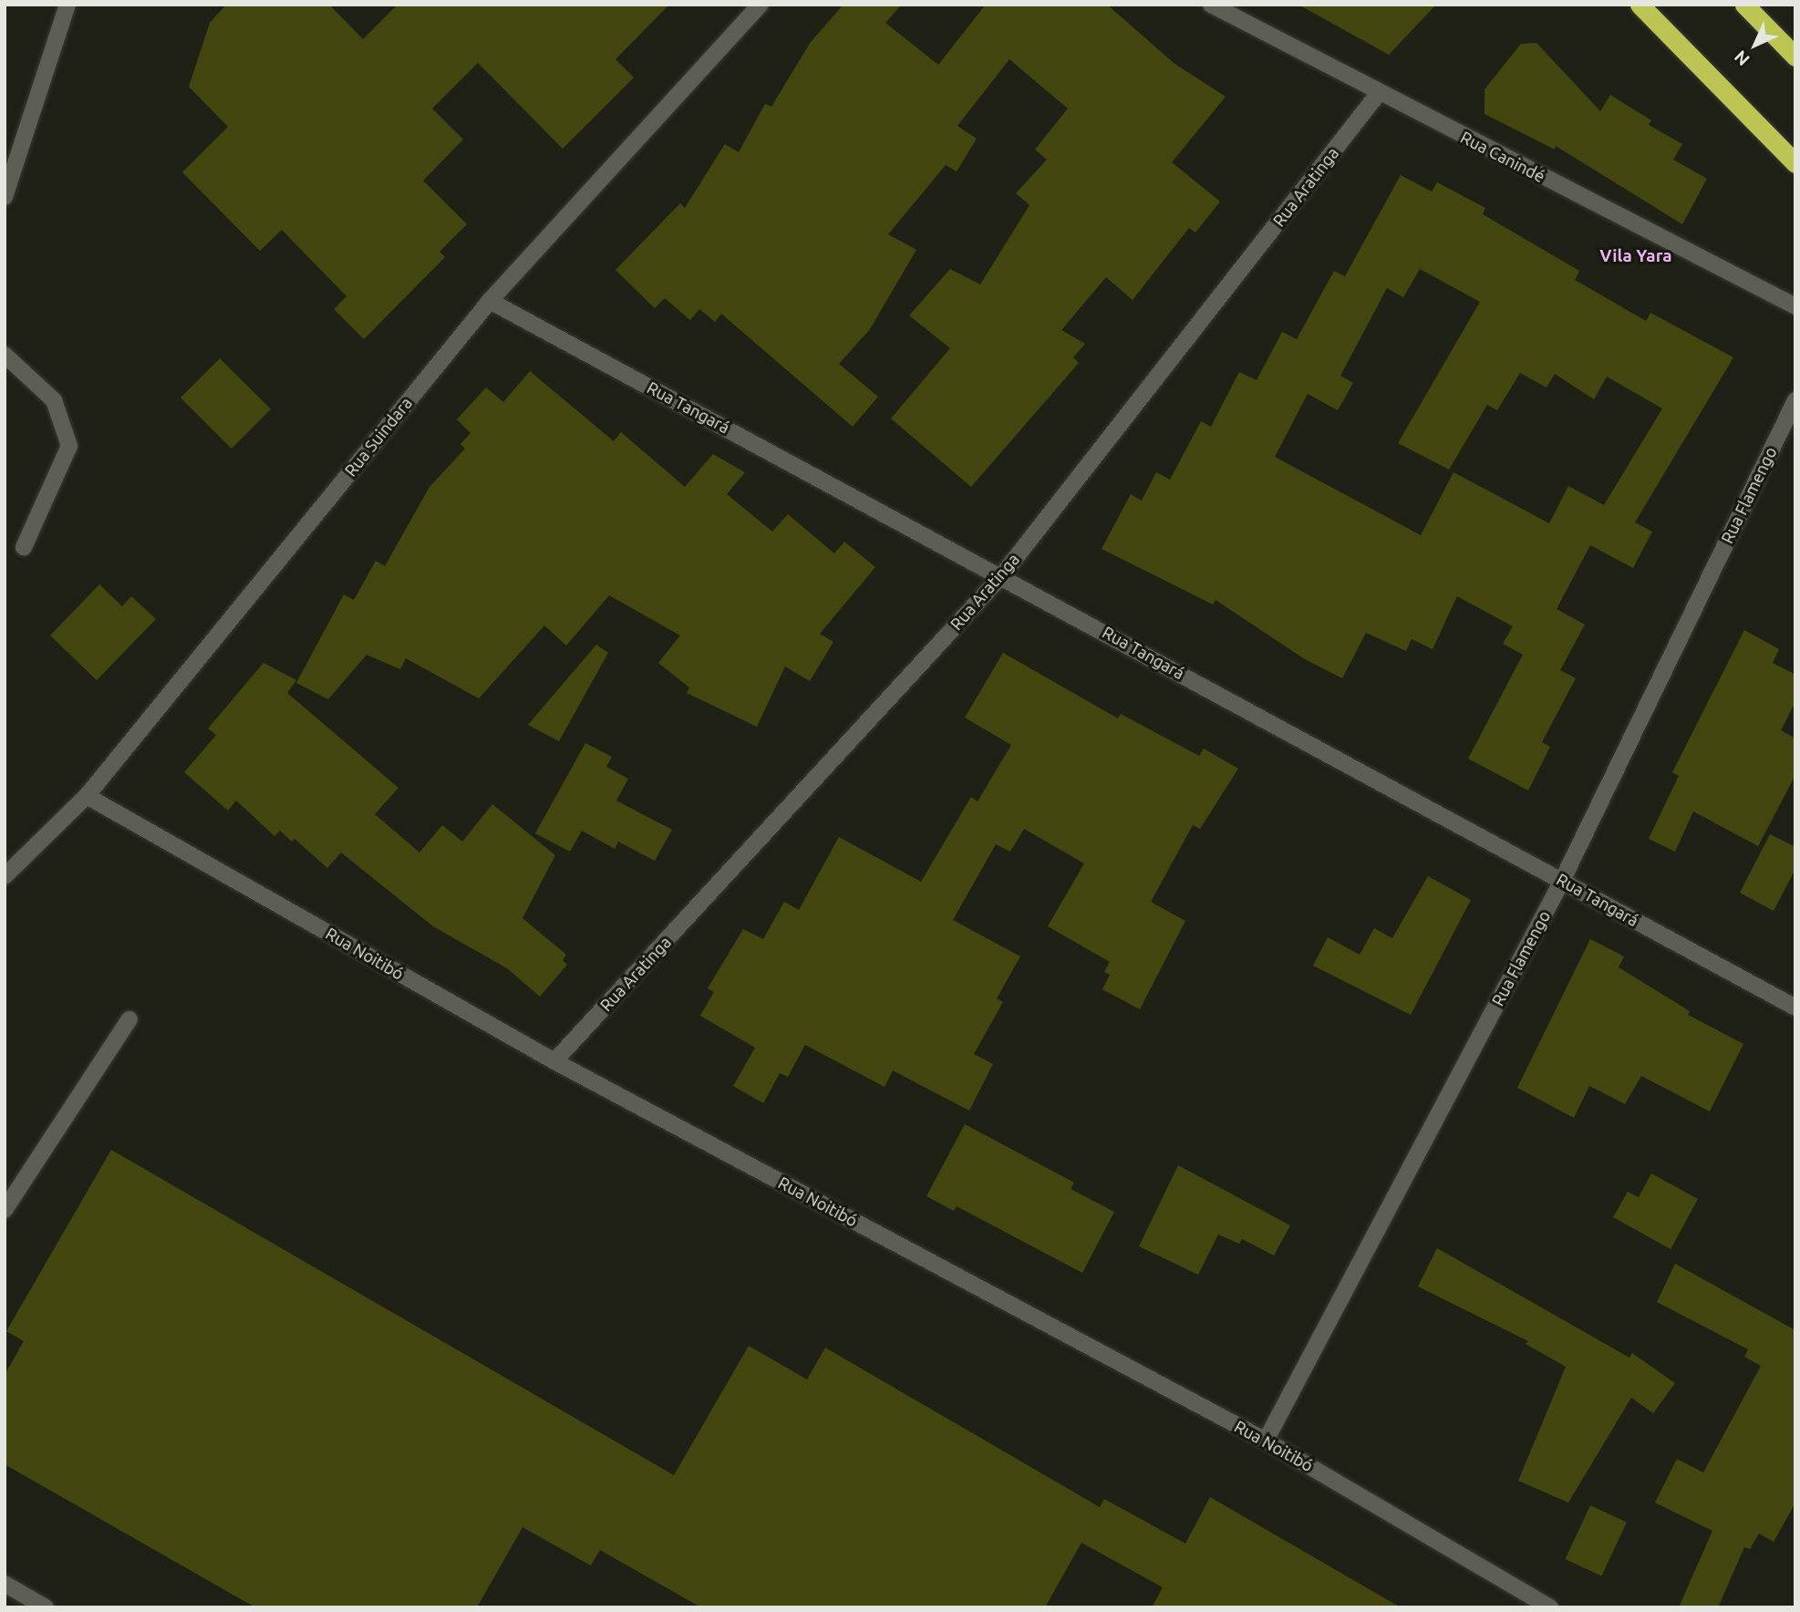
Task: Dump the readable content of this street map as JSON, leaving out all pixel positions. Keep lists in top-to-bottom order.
{
  "streets": {
    "street": [
      "Rua Canindé",
      "Rua Aratinga",
      "Rua Tangará",
      "Rua Suindara",
      "Rua Flamengo",
      "Rua Noitibó"
    ]
  },
  "crossings": [
    ["Rua Canindé", "Rua Aratinga"],
    ["Rua Aratinga", "Rua Tangará"],
    ["Rua Aratinga", "Rua Noitibó"],
    ["Rua Tangará", "Rua Suindara"],
    ["Rua Tangará", "Rua Flamengo"],
    ["Rua Suindara", "Rua Noitibó"],
    ["Rua Flamengo", "Rua Noitibó"]
  ],
  "districts": ["Vila Yara"],
  "north": "bottom left"
}
